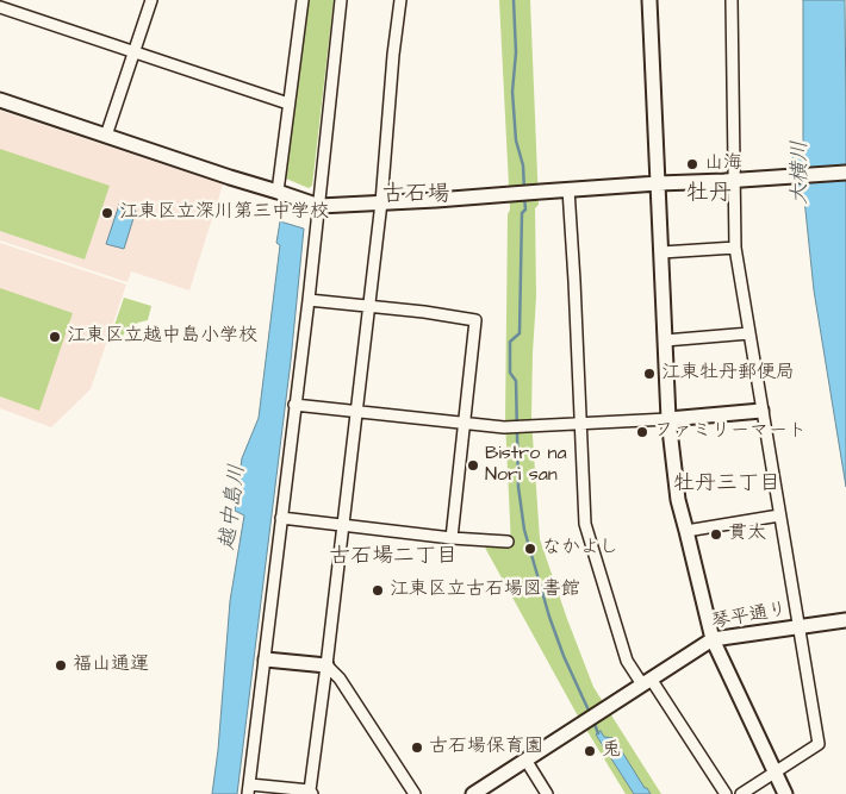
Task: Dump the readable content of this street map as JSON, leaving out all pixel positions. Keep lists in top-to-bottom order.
{
  "streets": {
    "street": ["琴平通り"]
  },
  "districts": [
    "牡丹",
    "古石場",
    "牡丹三丁目",
    "古石場二丁目"
  ],
  "water": ["大横川", "越中島川"],
  "places": [
    "山海",
    "江東区立深川第三中学校",
    "江東区立越中島小学校",
    "江東牡丹郵便局",
    "ファミリーマート",
    "Bistro na Nori san",
    "貫太",
    "なかよし",
    "江東区立古石場図書館",
    "福山通運",
    "古石場保育園",
    "兎"
  ]
}
